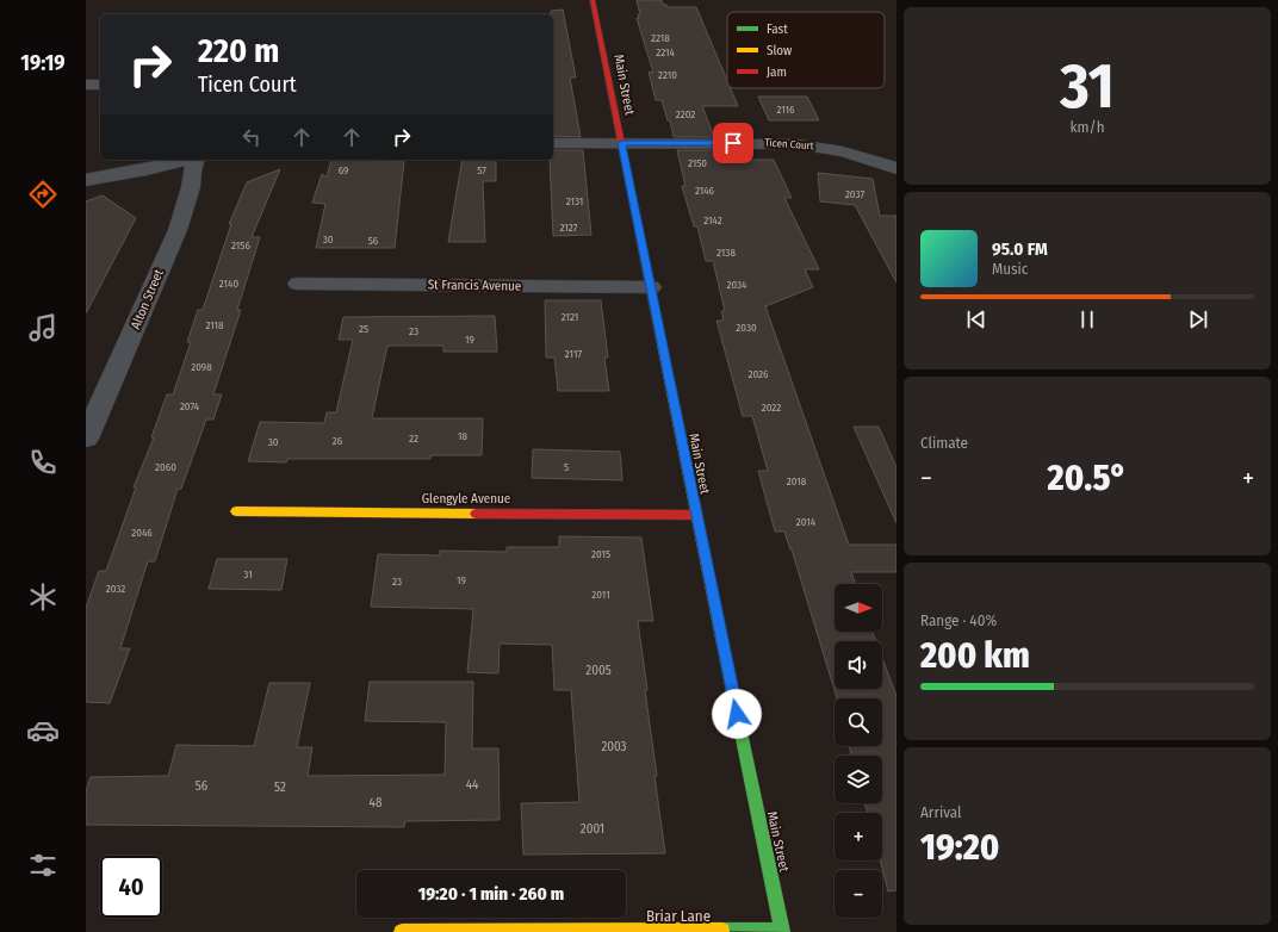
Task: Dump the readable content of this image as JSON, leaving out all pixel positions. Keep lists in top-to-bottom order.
{
  "streets": {
    "street": [
      "Main Street",
      "Ticen Court",
      "St Francis Avenue",
      "Alton Street",
      "Glengyle Avenue",
      "Briar Lane"
    ]
  },
  "crossings": [
    ["Main Street", "Ticen Court"],
    ["Main Street", "St Francis Avenue"],
    ["Main Street", "Glengyle Avenue"],
    ["Main Street", "Briar Lane"]
  ],
  "house_numbers": [
    "2218",
    "2214",
    "2210",
    "2116",
    "2202",
    "2150",
    "69",
    "57",
    "2146",
    "2037",
    "2131",
    "2142",
    "2127",
    "30",
    "56",
    "2156",
    "2138",
    "2140",
    "2034",
    "2121",
    "2118",
    "2030",
    "25",
    "23",
    "19",
    "2117",
    "2098",
    "2026",
    "2074",
    "2022",
    "18",
    "22",
    "26",
    "30",
    "2060",
    "5",
    "2018",
    "2014",
    "2046",
    "2015",
    "31",
    "19",
    "23",
    "2032",
    "2011",
    "2005",
    "2003",
    "44",
    "56",
    "52",
    "48",
    "2001"
  ],
  "legend": ["Fast", "Slow", "Jam"],
  "north": "right",
  "page": {
    "tabs": "19:19",
    "tile": [
      ["31", "km/h"],
      "Climate",
      ["Range · 40%", "200 km"],
      ["Arrival", "19:20"]
    ],
    "turn": ["220 m", "Ticen Court"],
    "song": ["95.0 FM", "Music"],
    "heat": ["−", "20.5°", "+"],
    "map_buttons": ["+", "−"],
    "limit": "40",
    "trip": "19:20 · 1 min · 260 m"
  }
}
